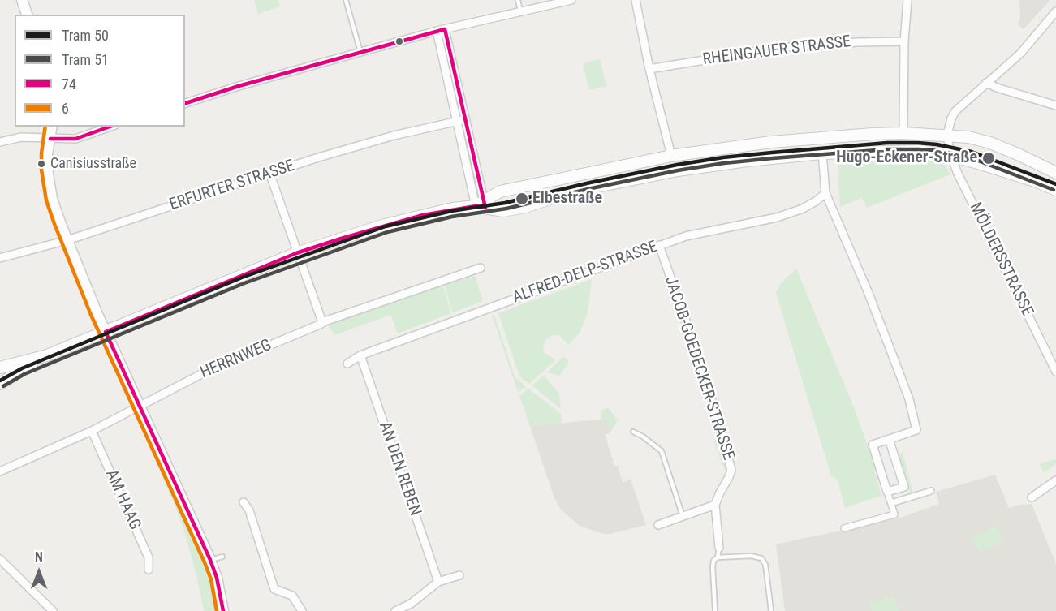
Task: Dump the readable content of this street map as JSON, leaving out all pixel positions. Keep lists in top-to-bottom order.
{
  "streets": {
    "street": [
      "RHEINGAUER STRASSE",
      "ERFURTER STRASSE",
      "MÖLDERSSTRASSE",
      "ALFRED-DELP-STRASSE",
      "HERRNWEG",
      "JACOB-GOEDECKER-STRASSE",
      "AN DEN REBEN",
      "AM HAAG"
    ]
  },
  "crossings": [
    ["ALFRED-DELP-STRASSE", "JACOB-GOEDECKER-STRASSE"],
    ["ALFRED-DELP-STRASSE", "AN DEN REBEN"],
    ["HERRNWEG", "AM HAAG"]
  ],
  "places": ["Hugo-Eckener-Straße", "Canisiusstraße", "Elbestraße"],
  "lines": [
    "transit line 74",
    "transit line 6",
    "tram line 50",
    "tram line 51"
  ],
  "legend": [
    "Tram 50",
    "Tram 51",
    "74",
    "6"
  ],
  "north": "top"
}
